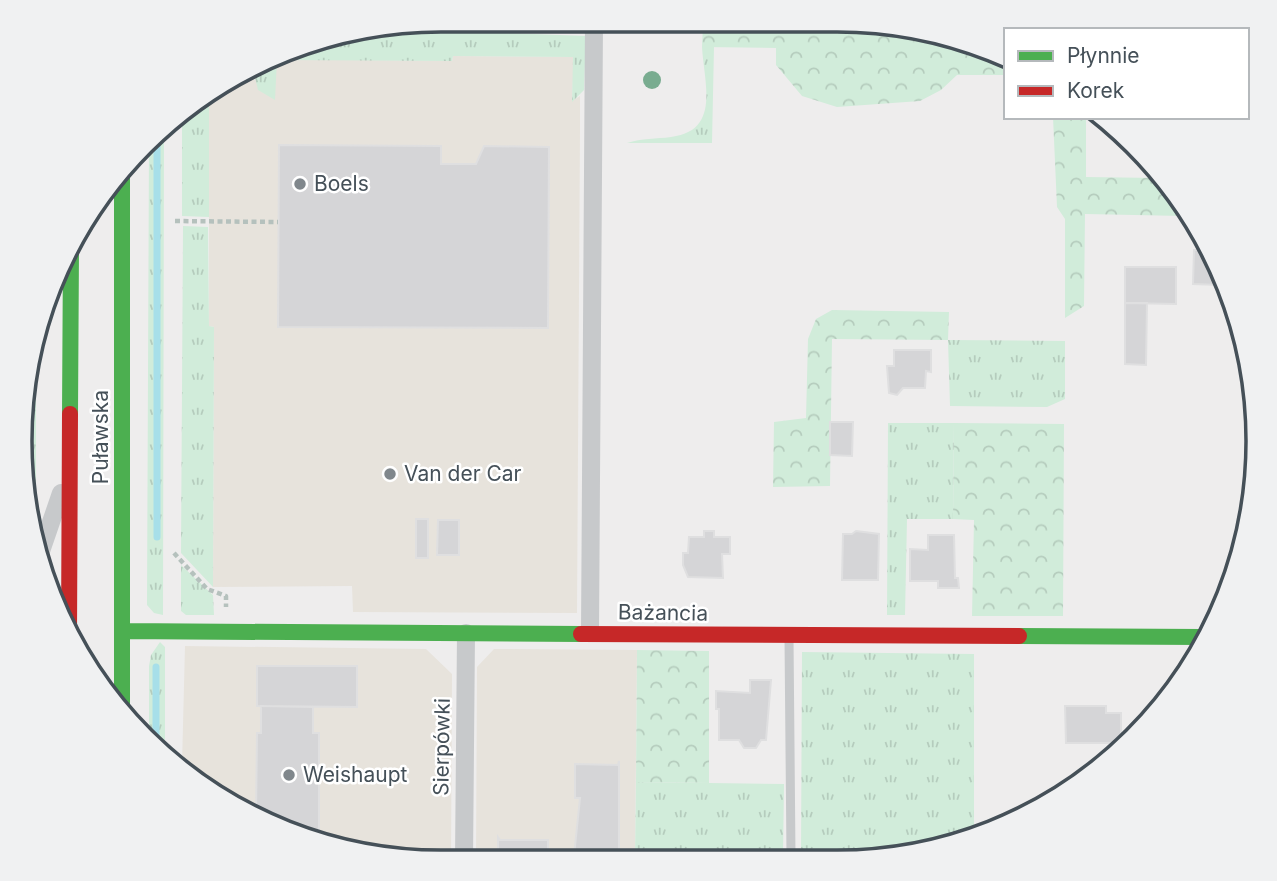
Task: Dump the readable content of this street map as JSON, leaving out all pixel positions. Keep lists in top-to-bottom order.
{
  "streets": {
    "street": ["Puławska", "Bażancia", "Sierpówki"]
  },
  "crossings": [
    ["Puławska", "Bażancia"],
    ["Bażancia", "Sierpówki"]
  ],
  "places": ["Boels", "Van der Car", "Weishaupt"],
  "legend": ["Płynnie", "Korek"]
}
